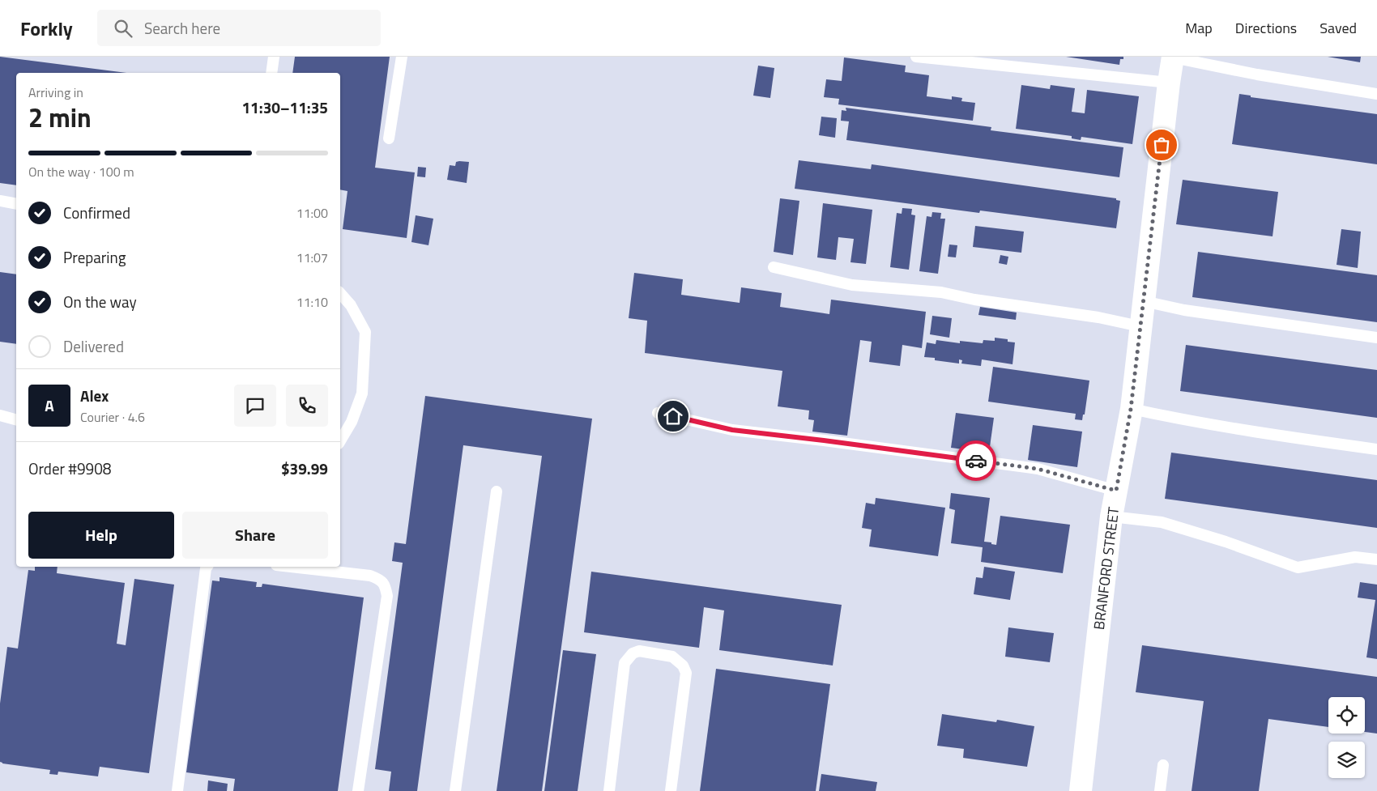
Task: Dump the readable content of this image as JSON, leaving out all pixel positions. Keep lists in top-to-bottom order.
{
  "streets": {
    "main road": ["BRANFORD STREET"]
  },
  "page": {
    "header": "Forkly",
    "search": "Search here",
    "nav": ["Map", "Directions", "Saved"],
    "heading": ["2 min", "Arriving in", "11:30–11:35"],
    "panel": [
      "Alex",
      "Courier · 4.6",
      "Order #9908",
      "$39.99"
    ],
    "bar": "On the way · 100 m",
    "list": [
      ["Confirmed", "11:00"],
      ["Preparing", "11:07"],
      ["On the way", "11:10"],
      "Delivered"
    ],
    "round": "A",
    "buttons": ["Help", "Share"]
  }
}
